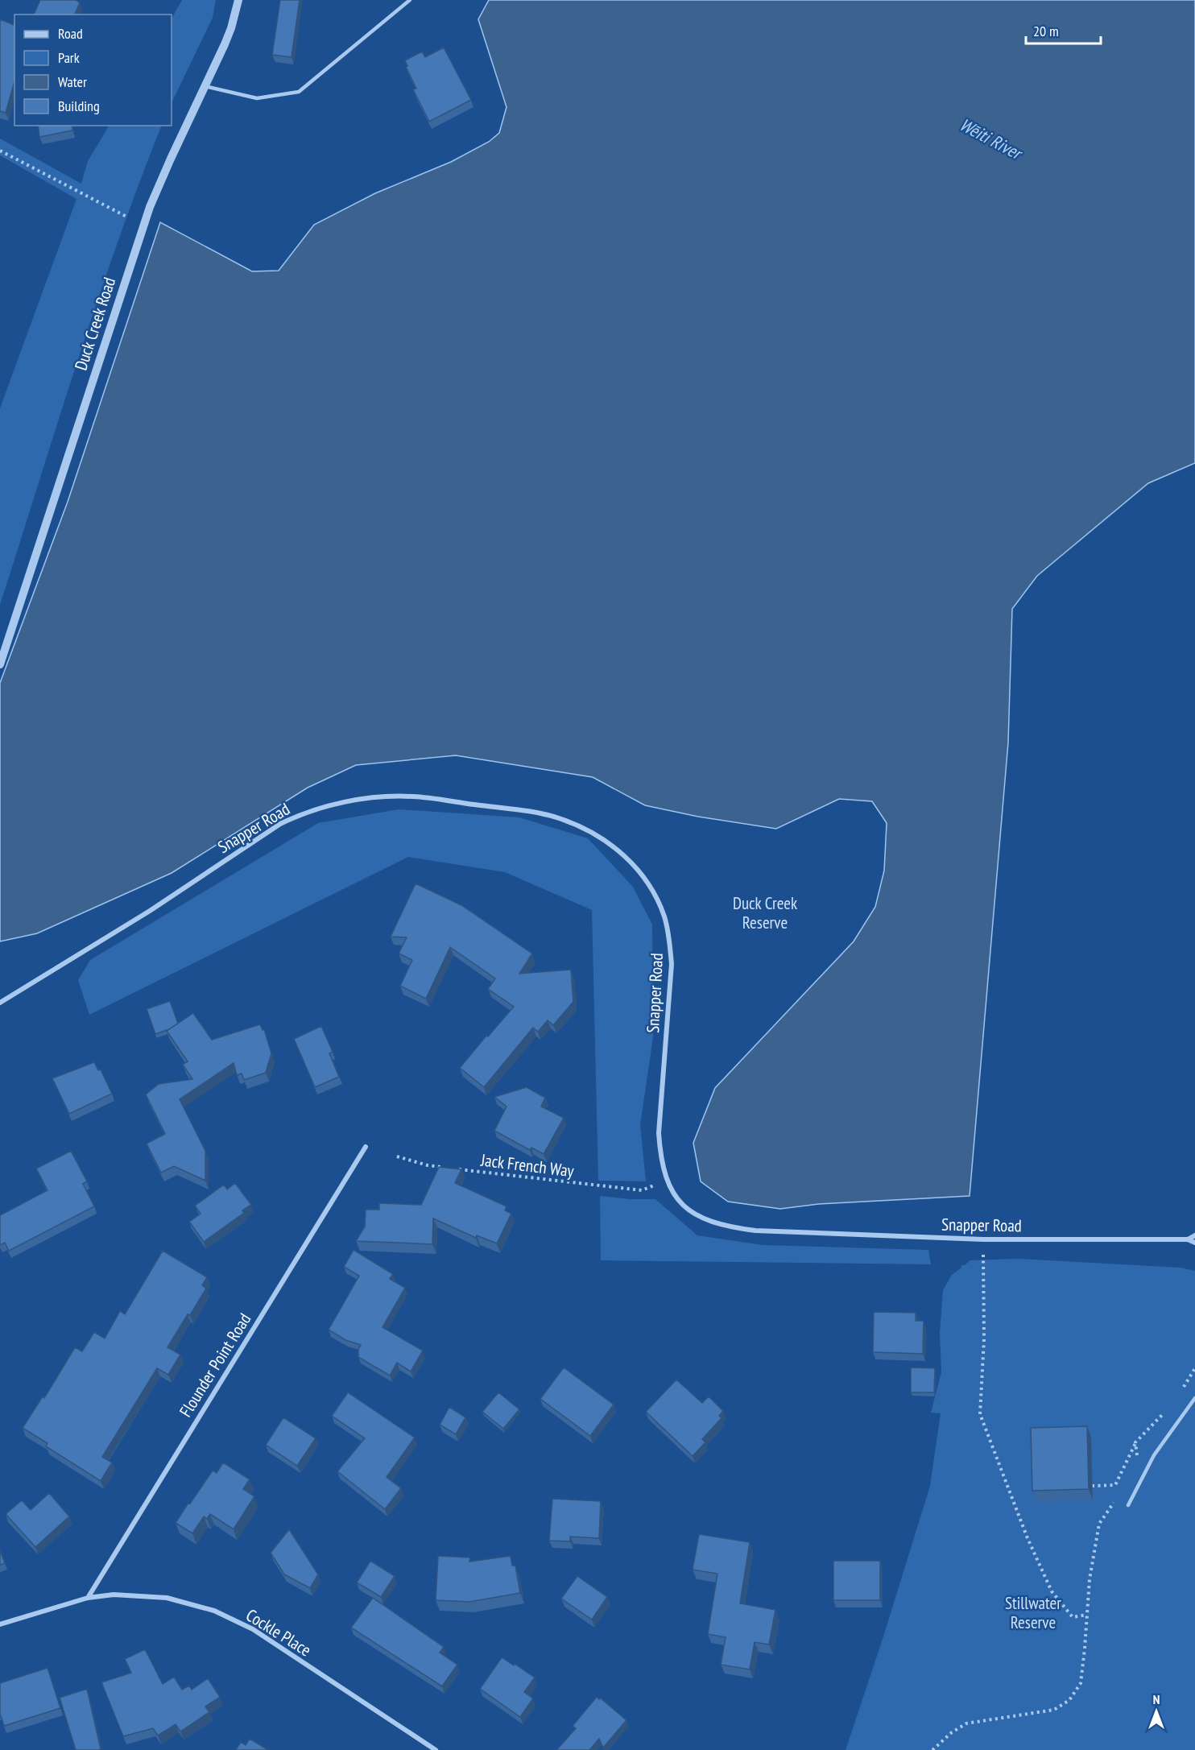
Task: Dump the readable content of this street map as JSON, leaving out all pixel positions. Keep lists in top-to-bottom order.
{
  "streets": {
    "street": [
      "Duck Creek Road",
      "Snapper Road",
      "Flounder Point Road",
      "Cockle Place"
    ],
    "path": ["Jack French Way"]
  },
  "crossings": [
    ["Flounder Point Road", "Cockle Place"]
  ],
  "water": ["Wēiti River"],
  "parks": ["Duck Creek Reserve", "Stillwater Reserve"],
  "legend": [
    "Road",
    "Park",
    "Water",
    "Building"
  ],
  "scale_bar": "20 m",
  "north": "top"
}
